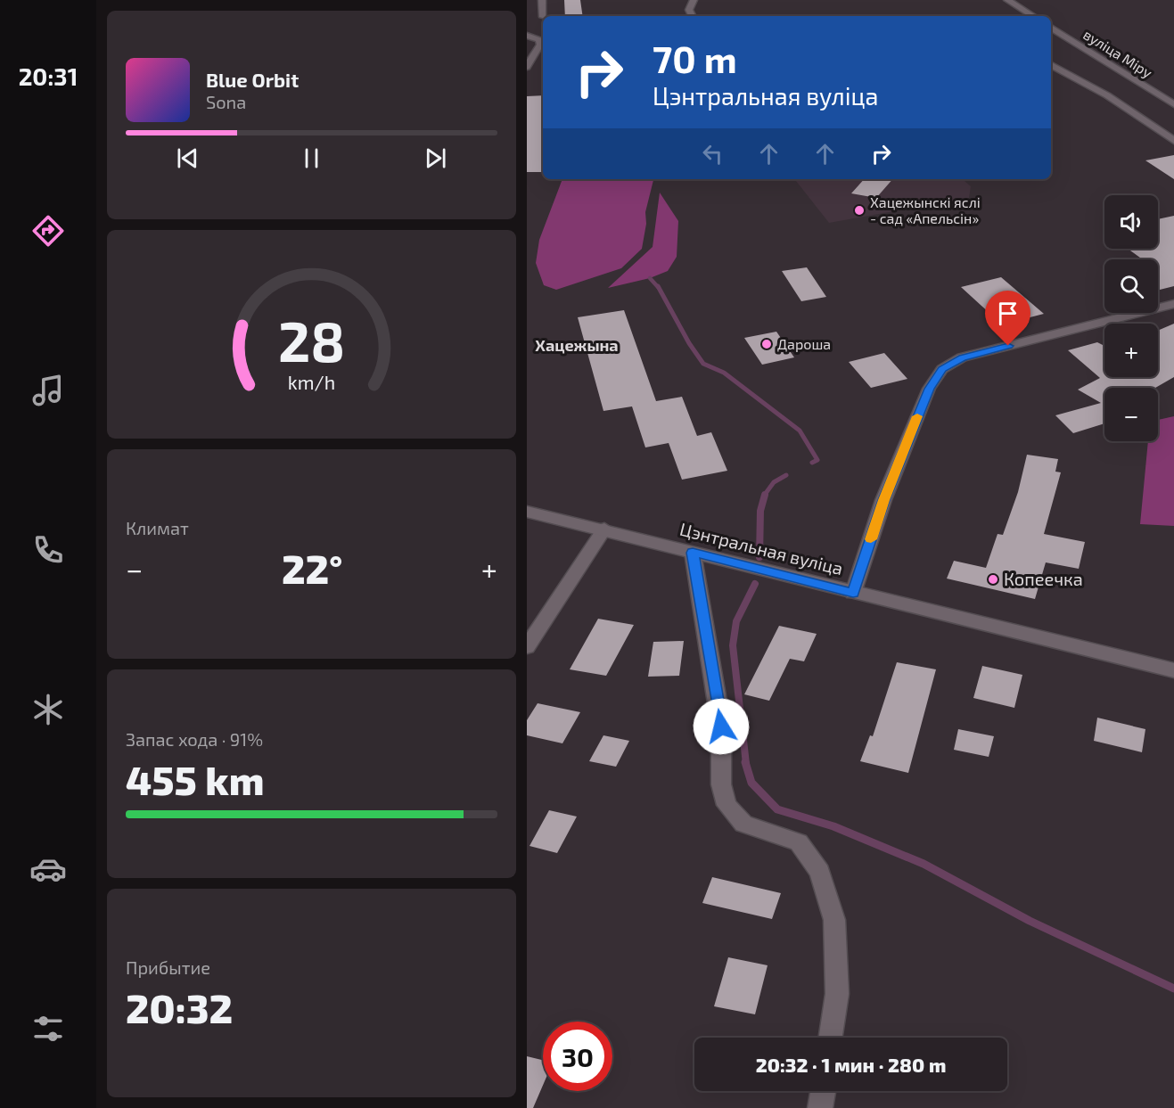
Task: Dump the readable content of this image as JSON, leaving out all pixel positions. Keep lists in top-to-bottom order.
{
  "streets": {
    "street": ["вуліца Міру", "Цэнтральная вуліца"]
  },
  "districts": ["Хацежына"],
  "places": ["Хацежынскі яслі - сад «Апельсін»", "Дароша", "Копеечка"],
  "page": {
    "tabs": "20:31",
    "turn": ["70 m", "Цэнтральная вуліца"],
    "song": ["Blue Orbit", "Sona"],
    "map_buttons": ["+", "−"],
    "tile": [
      "Климат",
      ["Запас хода · 91%", "455 km"],
      ["Прибытие", "20:32"]
    ],
    "heat": ["−", "22°", "+"],
    "limit": "30",
    "trip": "20:32 · 1 мин · 280 m",
    "gauge": ["28", "km/h"]
  }
}
